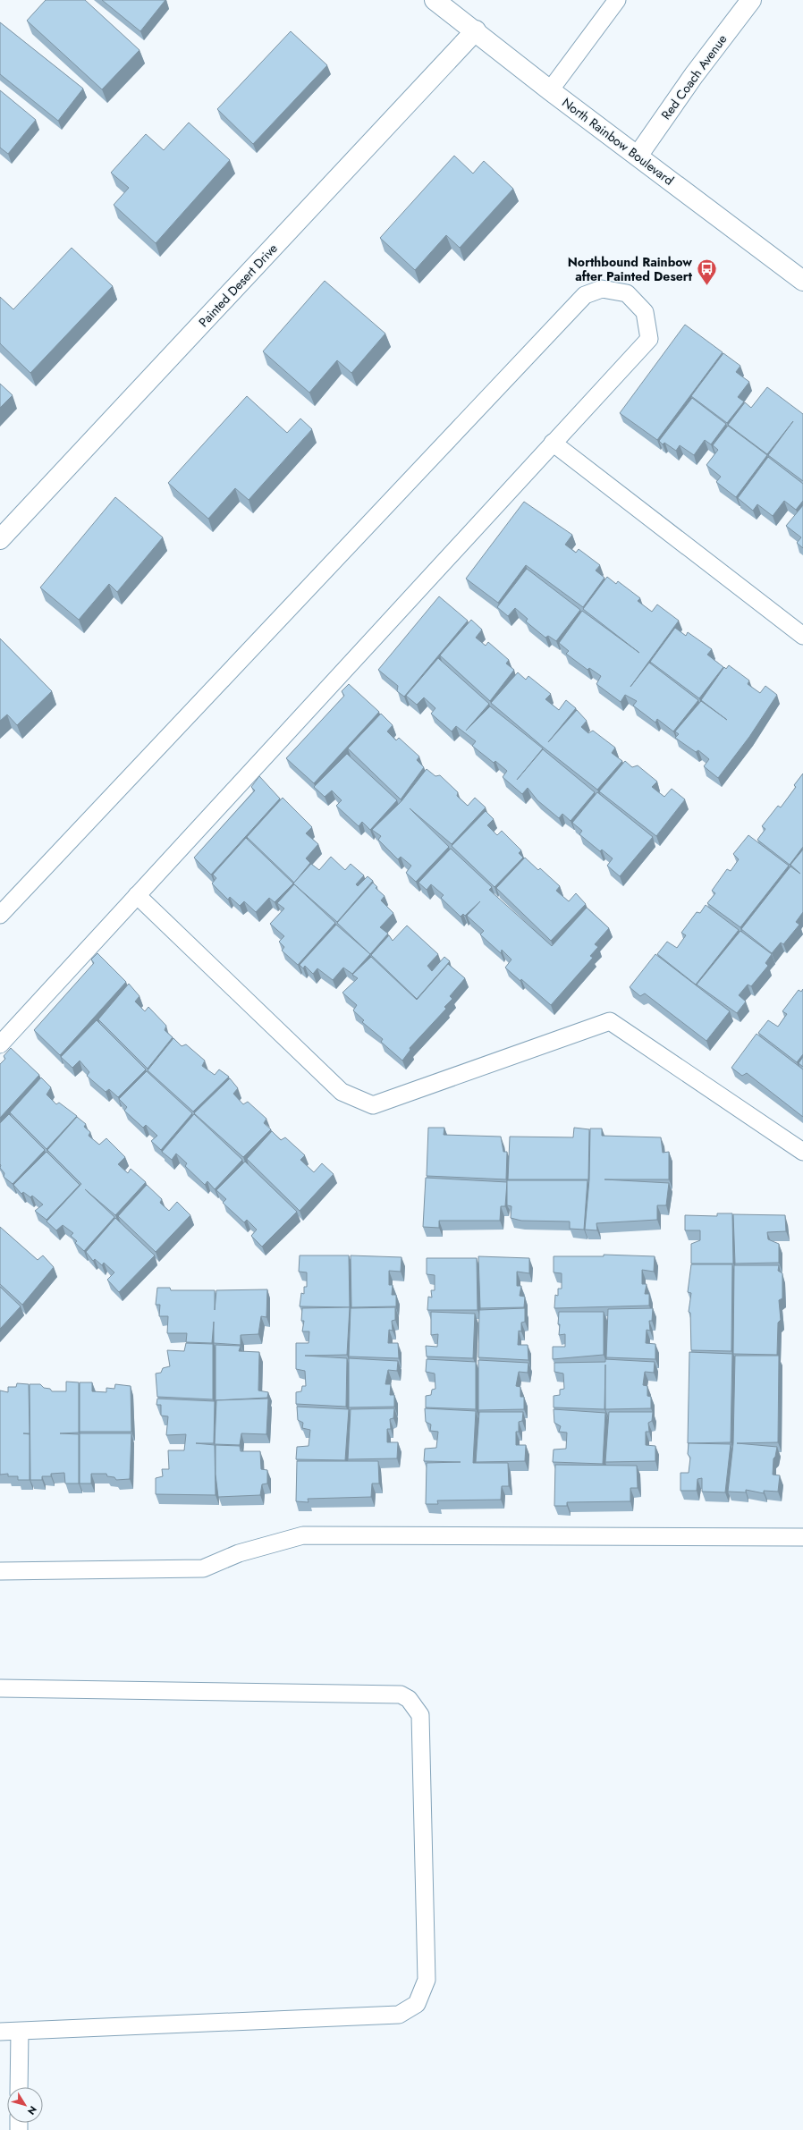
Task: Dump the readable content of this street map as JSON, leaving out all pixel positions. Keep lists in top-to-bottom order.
{
  "streets": {
    "street": ["Red Coach Avenue", "North Rainbow Boulevard", "Painted Desert Drive"]
  },
  "crossings": [
    ["Red Coach Avenue", "North Rainbow Boulevard"],
    ["North Rainbow Boulevard", "Painted Desert Drive"]
  ],
  "places": {
    "bus stop": ["Northbound Rainbow after Painted Desert"]
  },
  "north": "bottom right"
}
